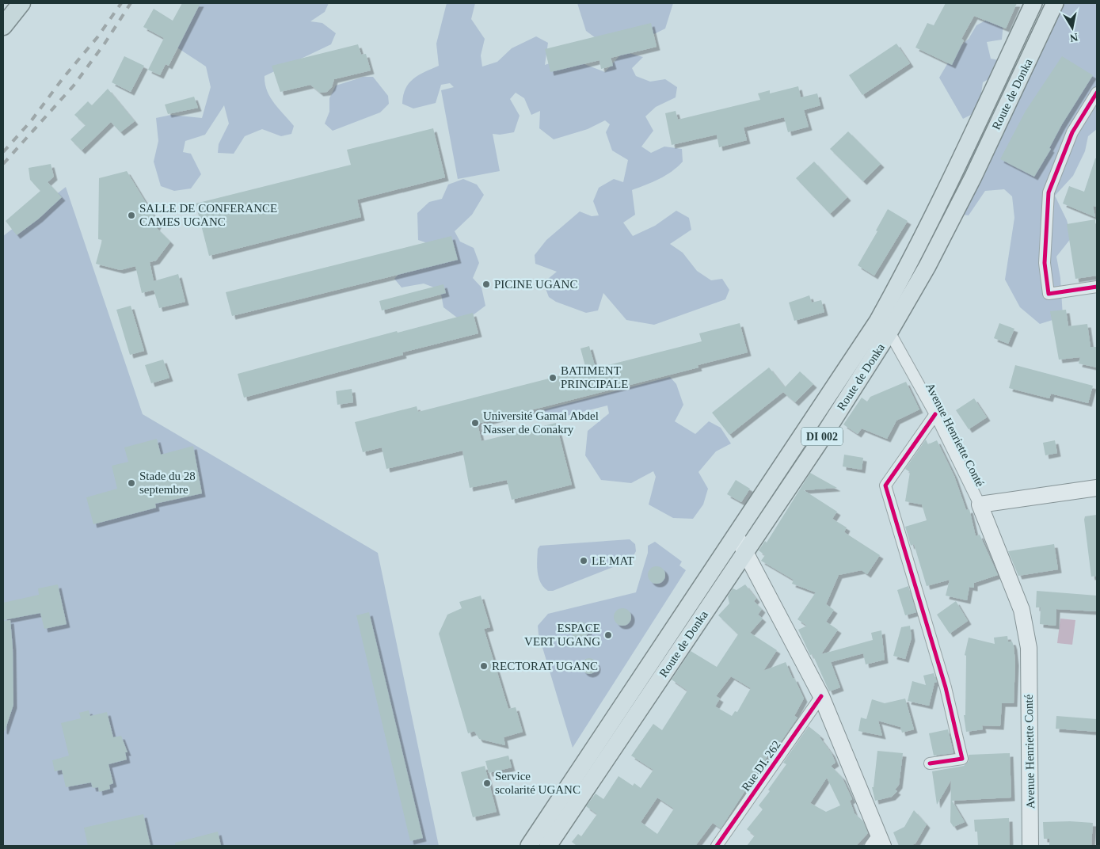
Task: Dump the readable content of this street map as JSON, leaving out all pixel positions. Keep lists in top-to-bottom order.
{
  "streets": {
    "main road": ["Route de Donka", "Avenue Henriette Conté", "DI 002"],
    "street": ["Rue DI. 262"]
  },
  "crossings": [
    ["Route de Donka", "Avenue Henriette Conté"]
  ],
  "places": [
    "SALLE DE CONFERANCE CAMES UGANC",
    "PICINE UGANC",
    "BATIMENT PRINCIPALE",
    "Université Gamal Abdel Nasser de Conakry",
    "Stade du 28 septembre",
    "LE MAT",
    "ESPACE VERT UGANG",
    "RECTORAT UGANC",
    "Service scolarité UGANC"
  ],
  "north": "bottom"
}
